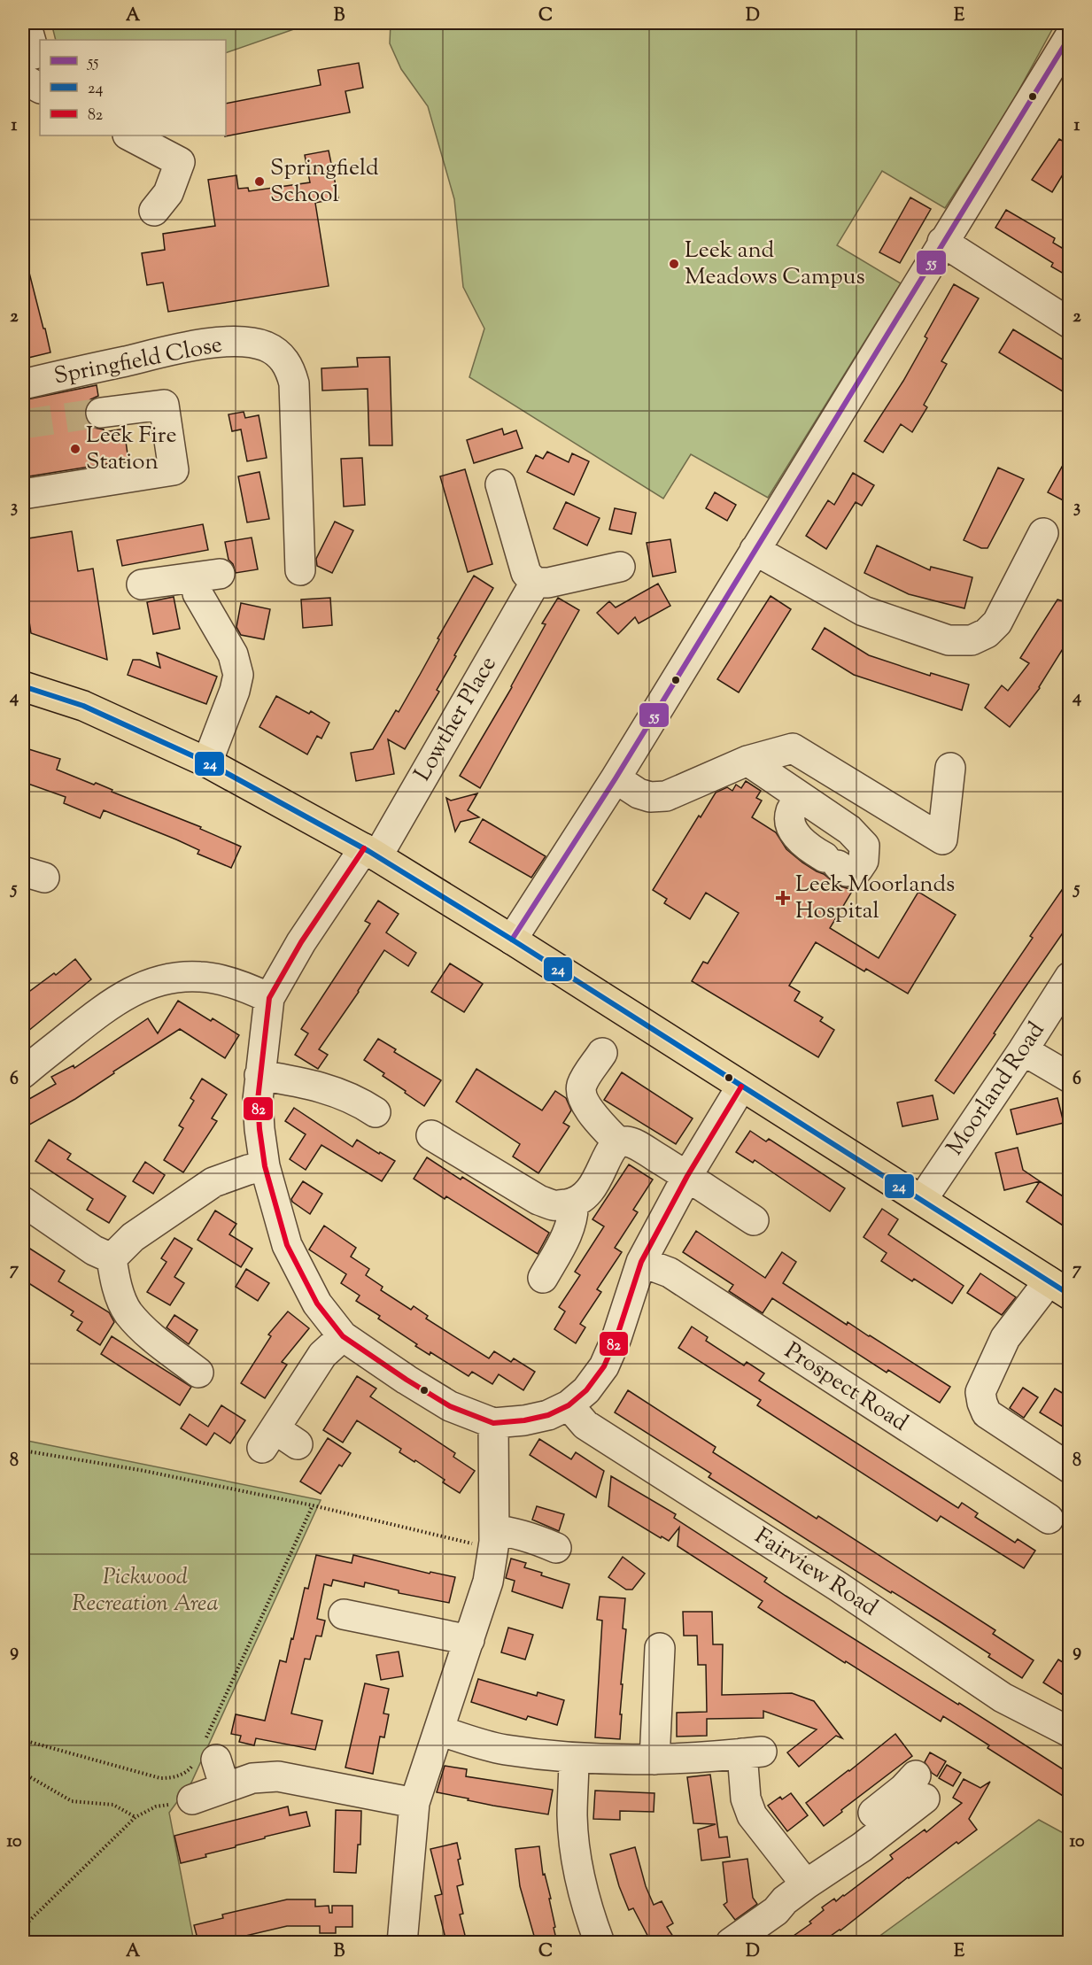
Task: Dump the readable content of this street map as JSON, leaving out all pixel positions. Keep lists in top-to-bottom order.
{
  "streets": {
    "street": [
      "Springfield Close",
      "Lowther Place",
      "Moorland Road",
      "Prospect Road",
      "Fairview Road"
    ]
  },
  "parks": ["Pickwood Recreation Area"],
  "places": {
    "other": ["Springfield School", "Leek and Meadows Campus", "Leek Fire Station"],
    "health": ["Leek Moorlands Hospital"]
  },
  "lines": ["transit line 55", "transit line 24", "transit line 82"],
  "legend": ["55", "24", "82"],
  "grid": {
    "columns": [
      "A",
      "B",
      "C",
      "D",
      "E"
    ],
    "rows": [
      "1",
      "2",
      "3",
      "4",
      "5",
      "6",
      "7",
      "8",
      "9",
      "10"
    ]
  }
}
